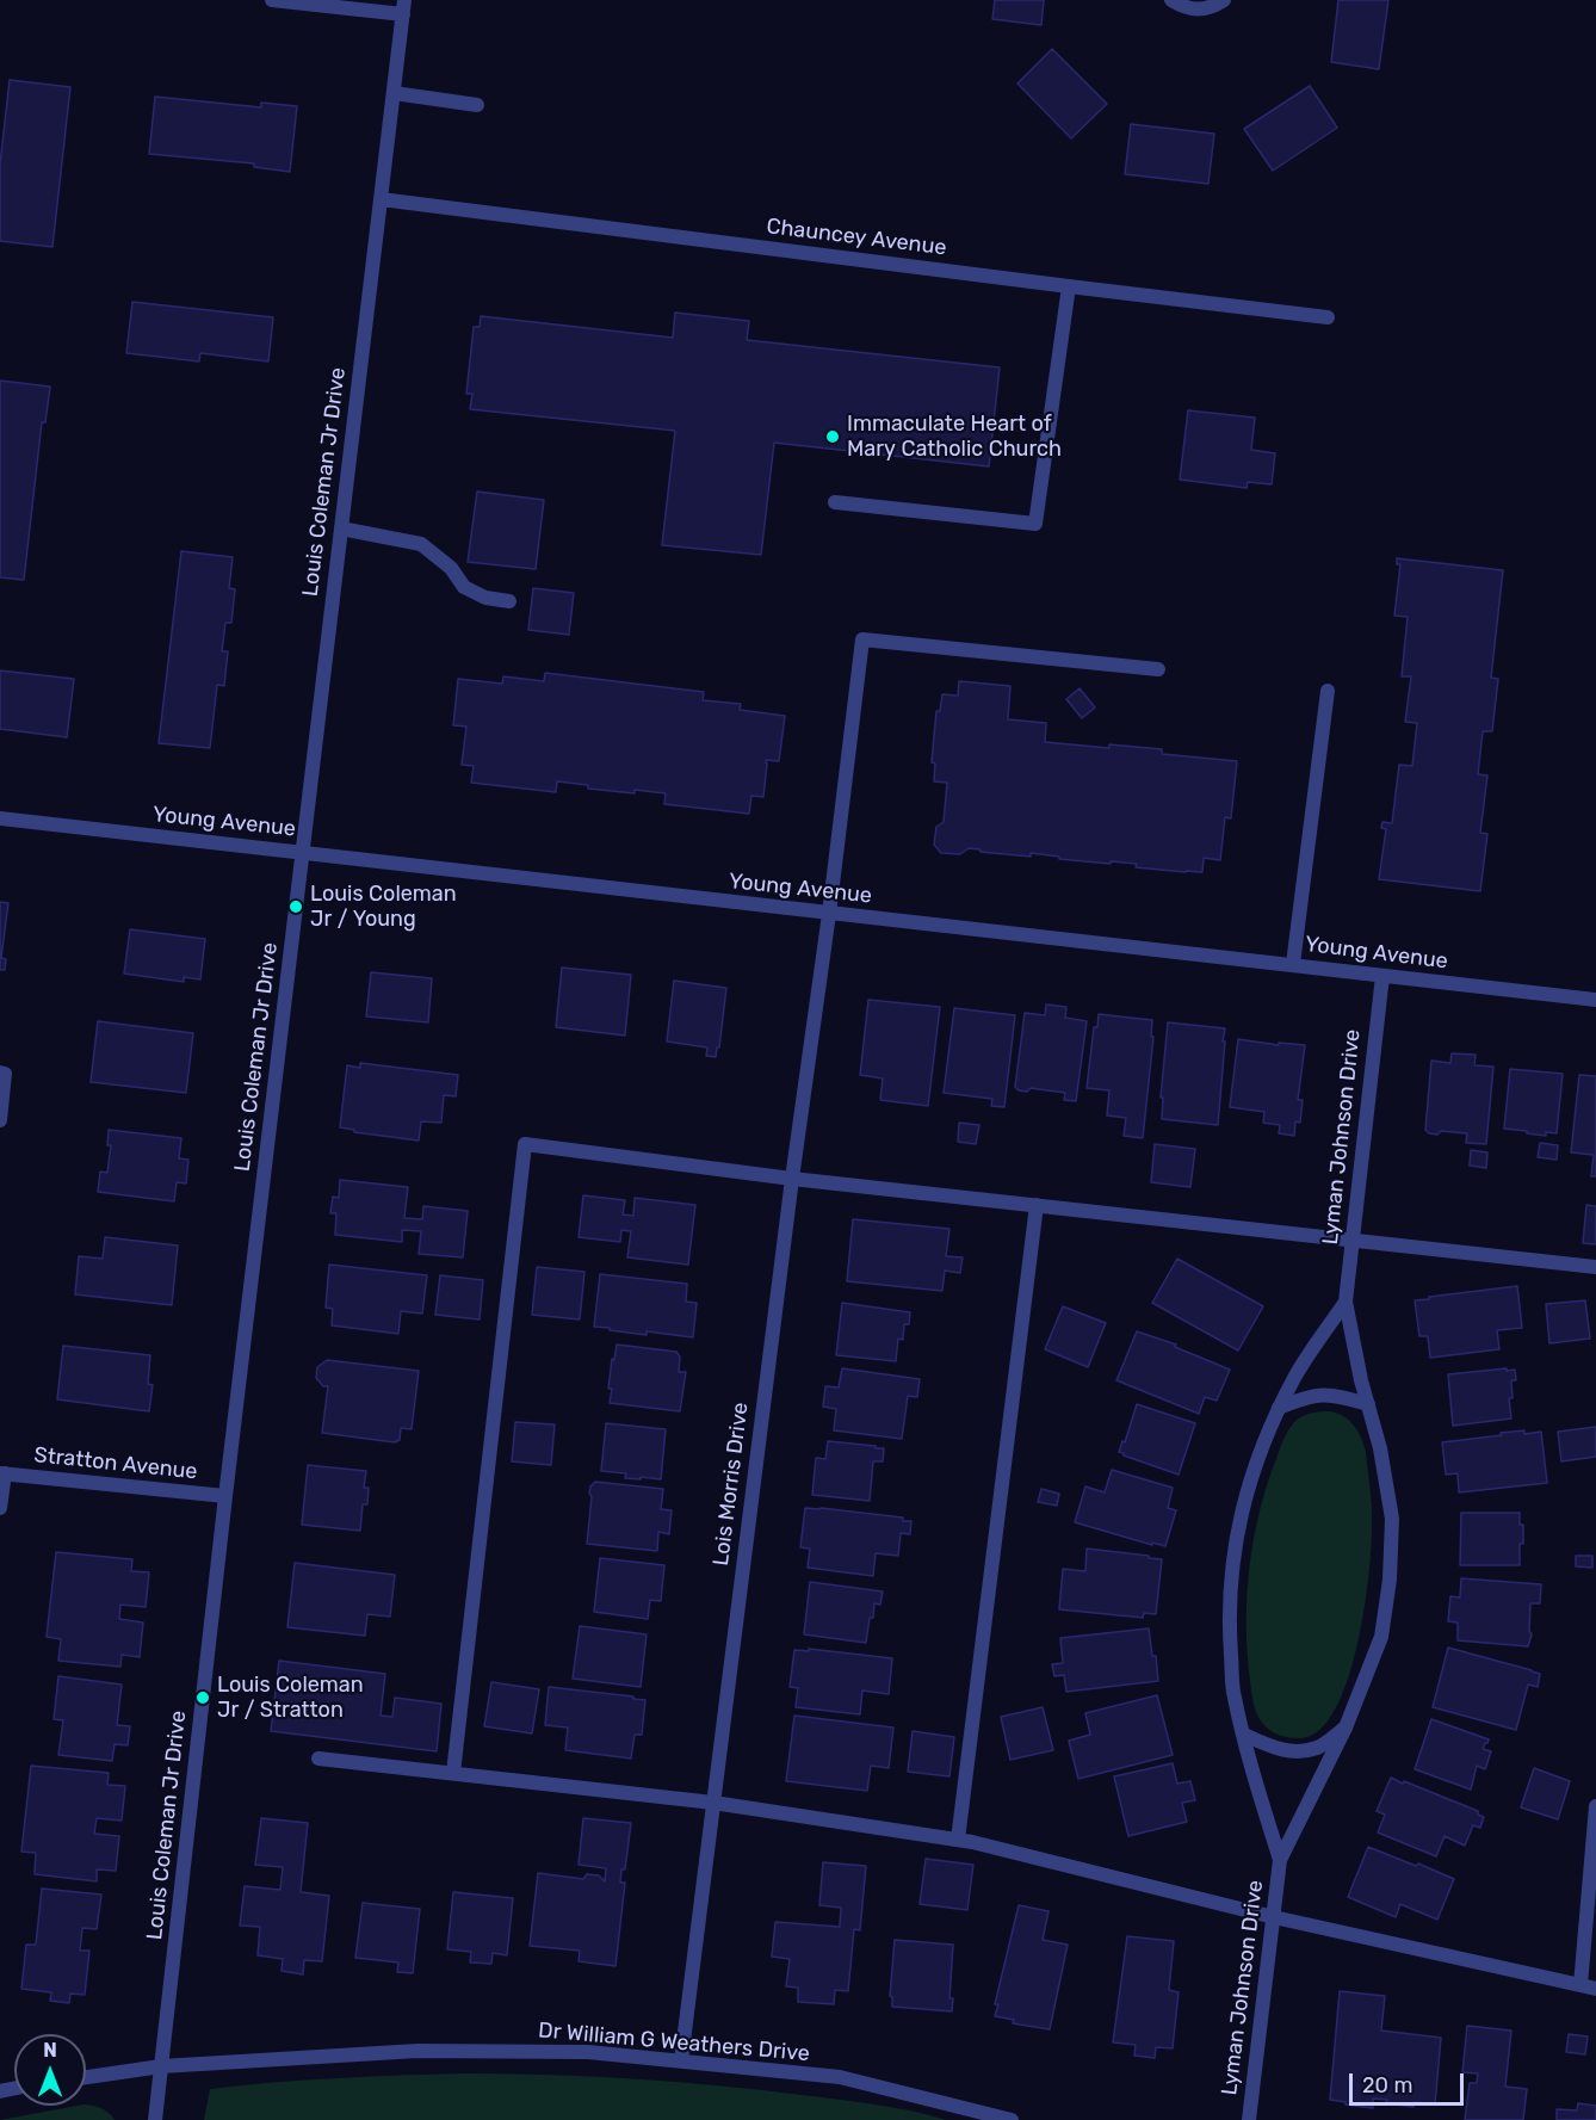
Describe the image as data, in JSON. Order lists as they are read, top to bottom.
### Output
{
  "streets": {
    "street": [
      "Chauncey Avenue",
      "Louis Coleman Jr Drive",
      "Young Avenue",
      "Lyman Johnson Drive",
      "Stratton Avenue",
      "Lois Morris Drive",
      "Dr William G Weathers Drive"
    ]
  },
  "crossings": [
    ["Chauncey Avenue", "Louis Coleman Jr Drive"],
    ["Louis Coleman Jr Drive", "Young Avenue"],
    ["Louis Coleman Jr Drive", "Stratton Avenue"],
    ["Louis Coleman Jr Drive", "Dr William G Weathers Drive"],
    ["Young Avenue", "Lyman Johnson Drive"],
    ["Young Avenue", "Lois Morris Drive"],
    ["Lois Morris Drive", "Dr William G Weathers Drive"]
  ],
  "places": ["Immaculate Heart of Mary Catholic Church", "Louis Coleman Jr / Young", "Louis Coleman Jr / Stratton"],
  "scale_bar": "20 m",
  "north": "top"
}
